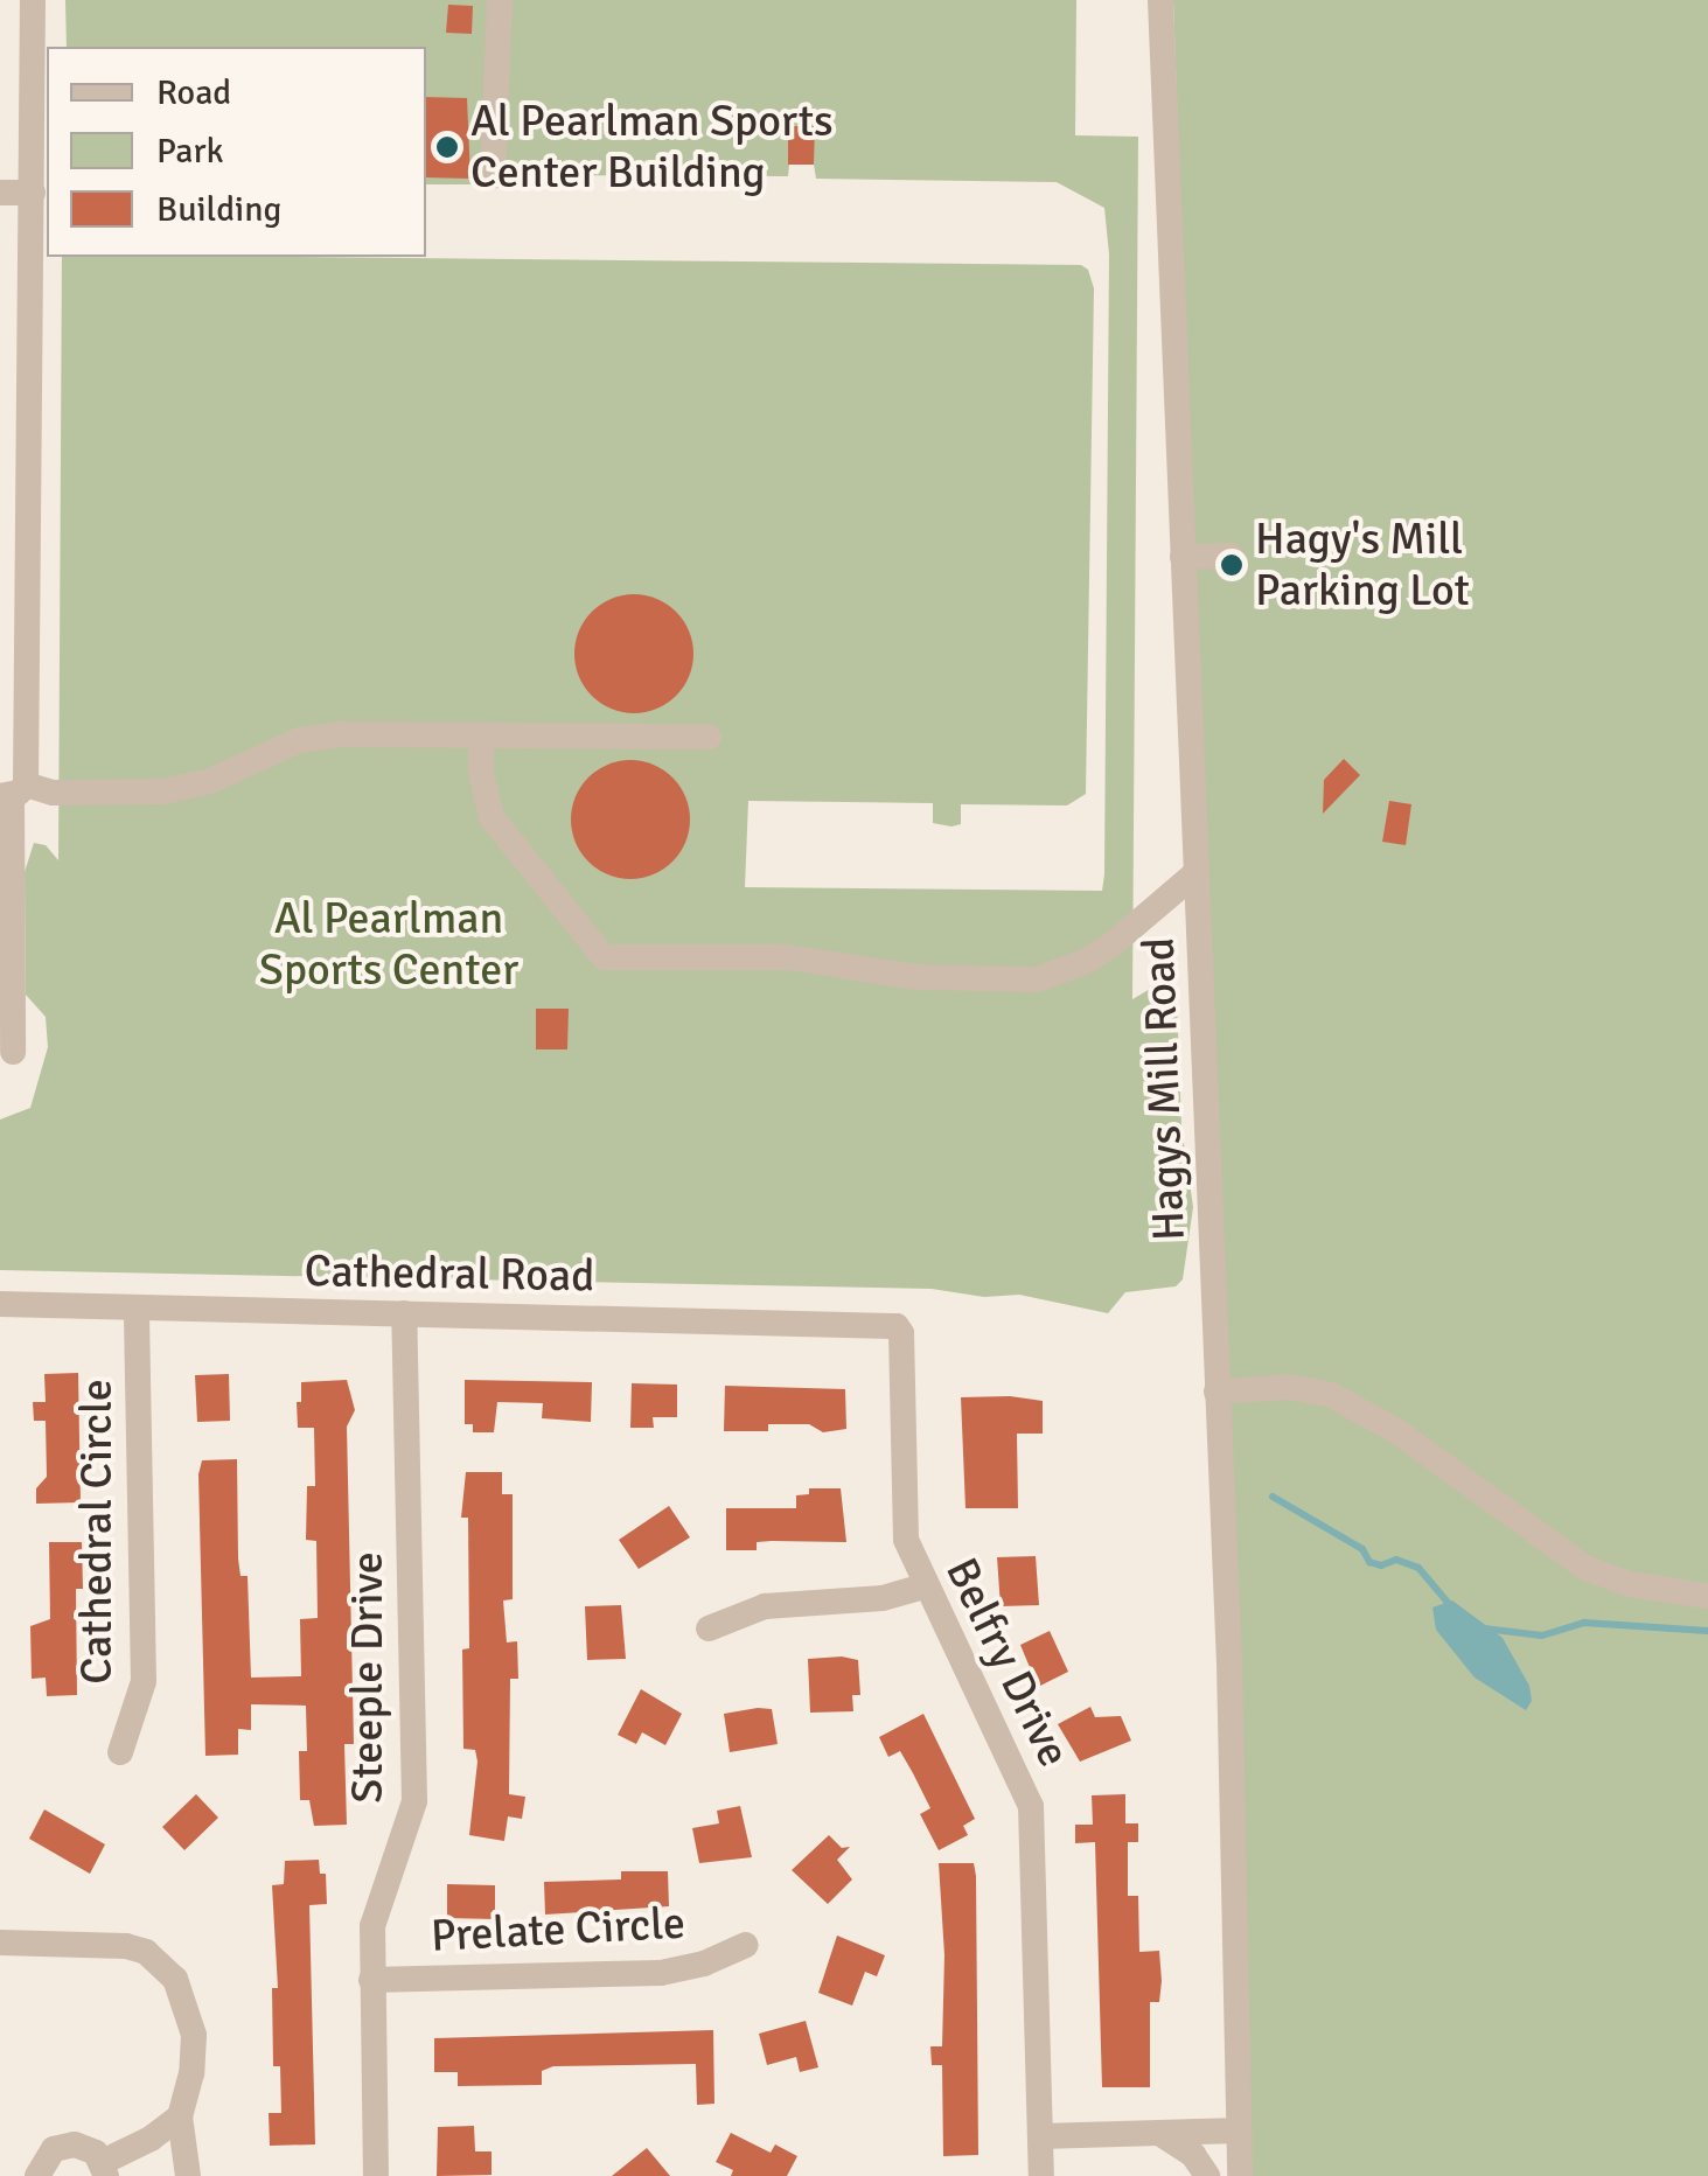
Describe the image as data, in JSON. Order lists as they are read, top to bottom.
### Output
{
  "streets": {
    "street": [
      "Hagys Mill Road",
      "Cathedral Road",
      "Cathedral Circle",
      "Belfry Drive",
      "Steeple Drive",
      "Prelate Circle"
    ]
  },
  "crossings": [
    ["Cathedral Road", "Cathedral Circle"],
    ["Cathedral Road", "Belfry Drive"],
    ["Cathedral Road", "Steeple Drive"],
    ["Steeple Drive", "Prelate Circle"]
  ],
  "parks": ["Al Pearlman Sports Center"],
  "places": ["Al Pearlman Sports Center Building", "Hagy's Mill Parking Lot"],
  "legend": ["Road", "Park", "Building"]
}
